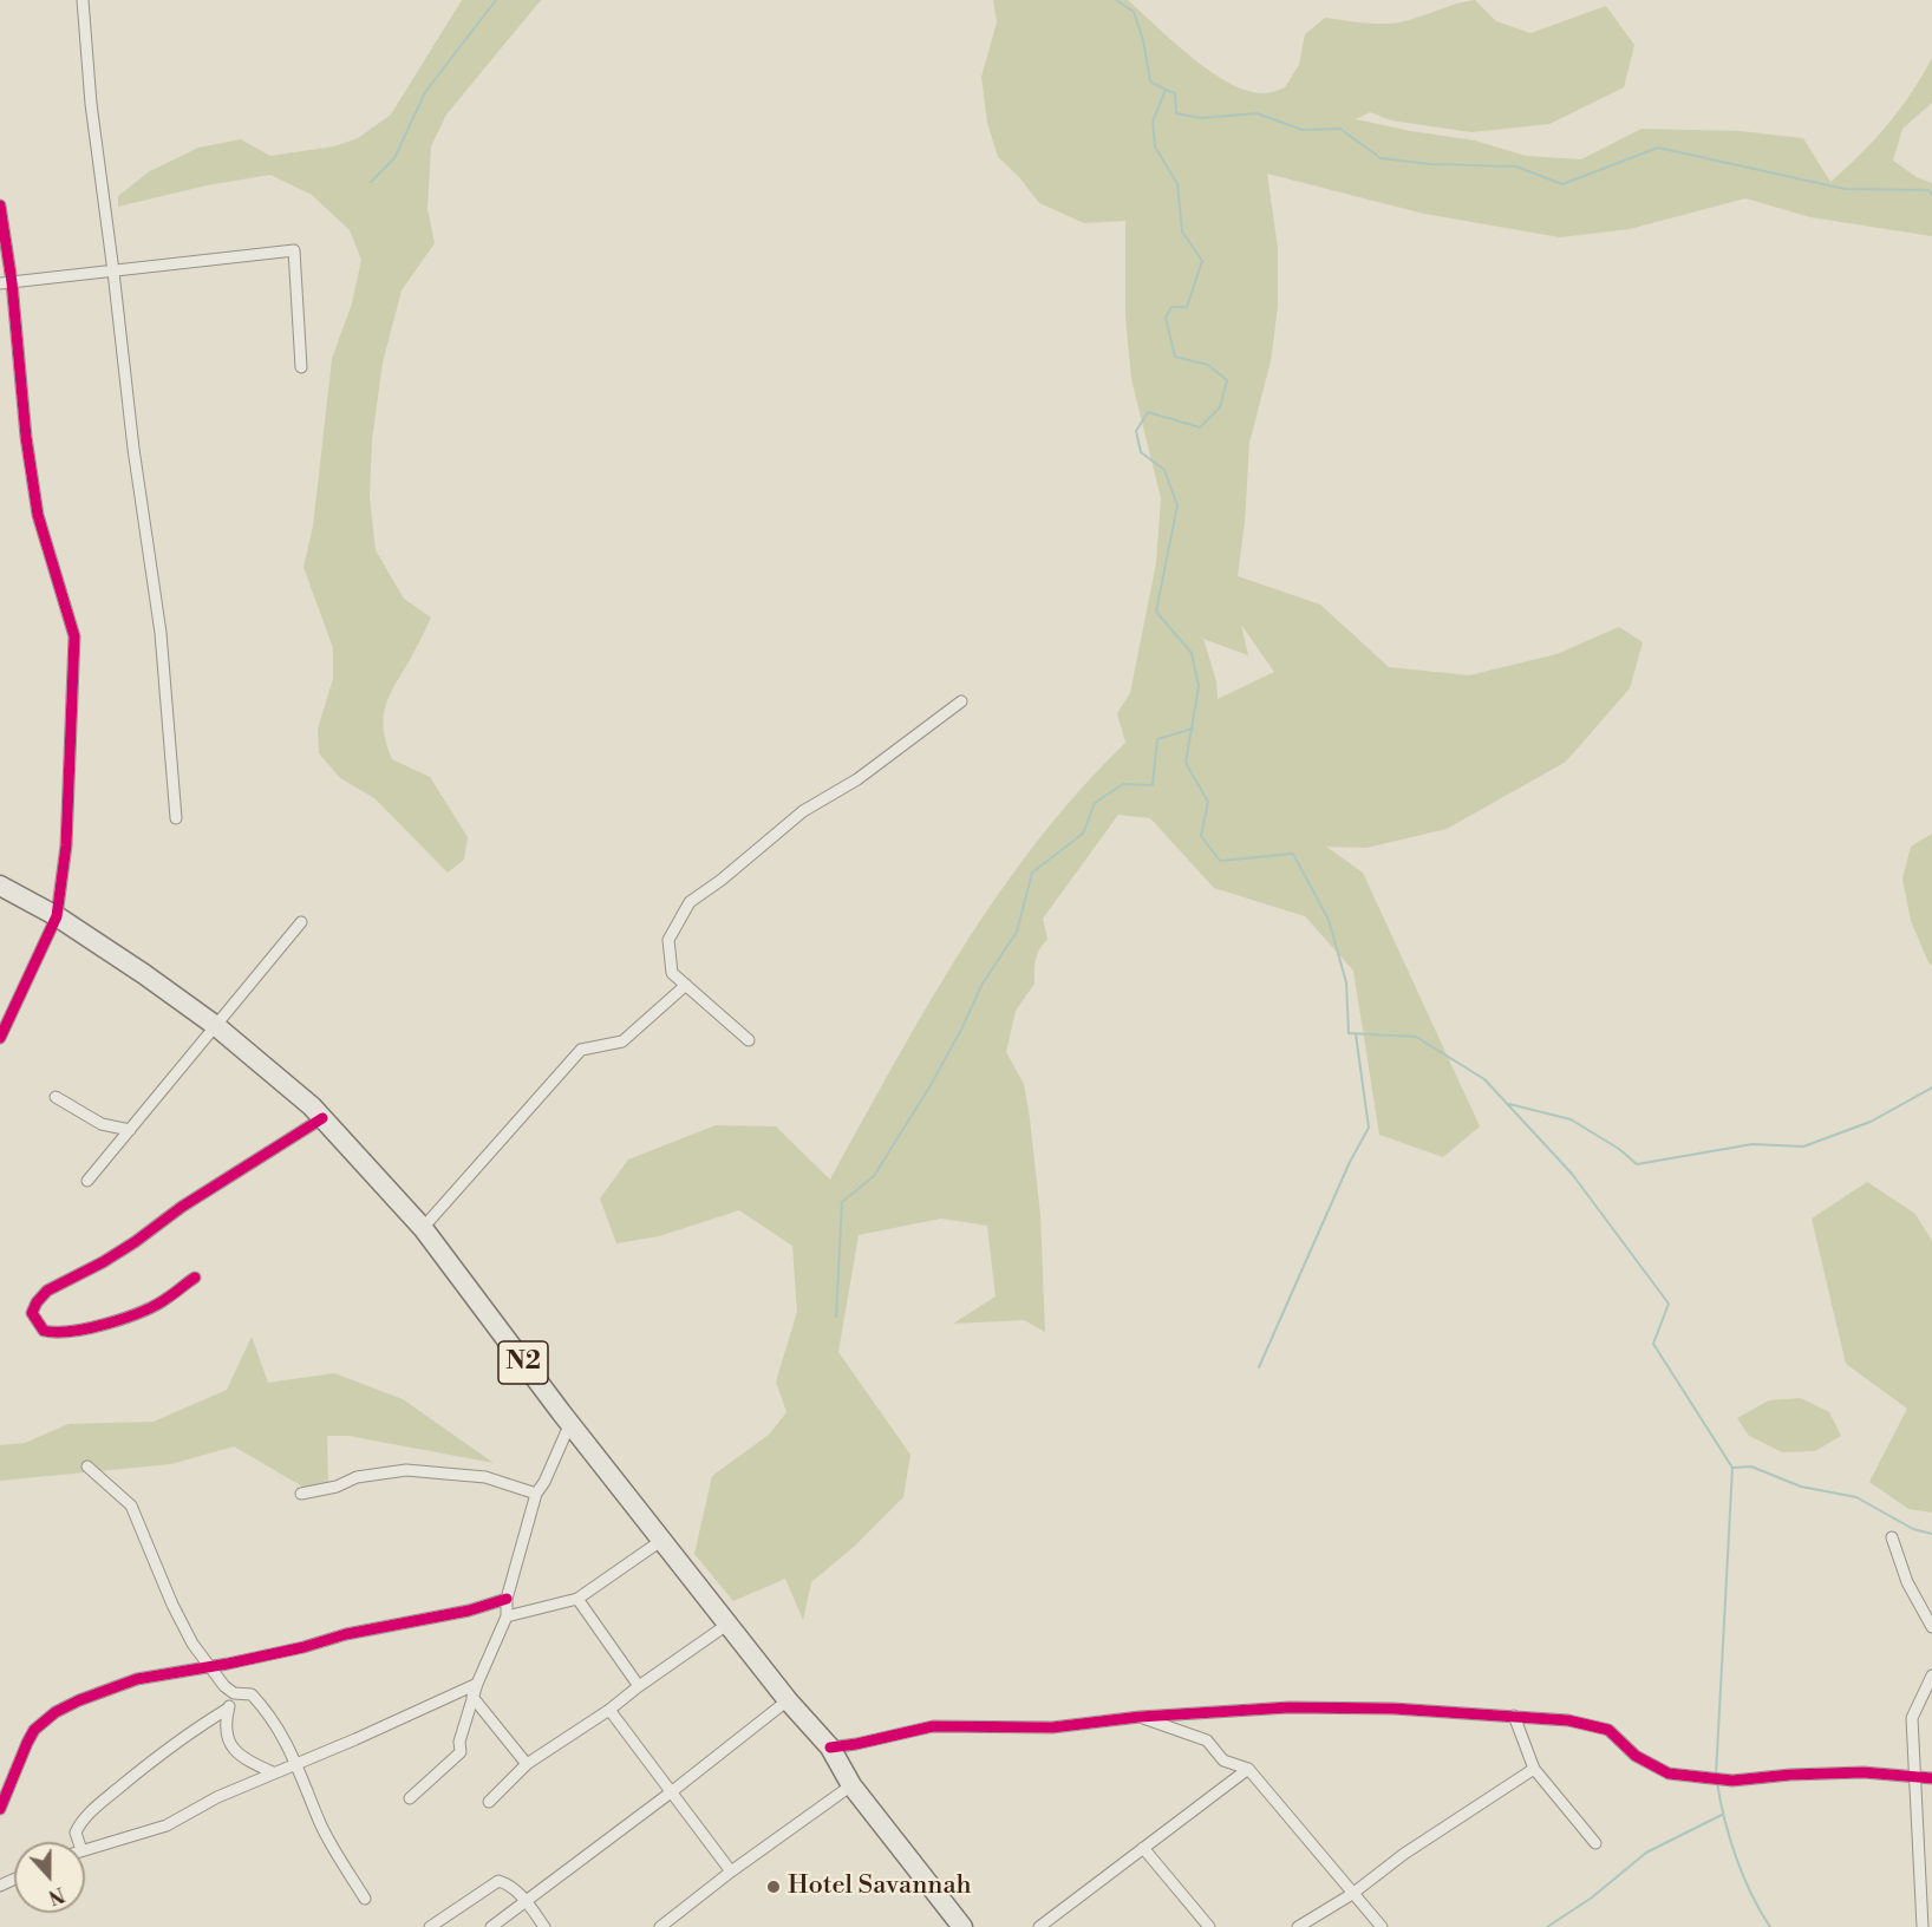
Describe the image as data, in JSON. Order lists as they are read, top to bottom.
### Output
{
  "streets": {
    "highway": ["N2"]
  },
  "places": ["Hotel Savannah"],
  "north": "bottom"
}
